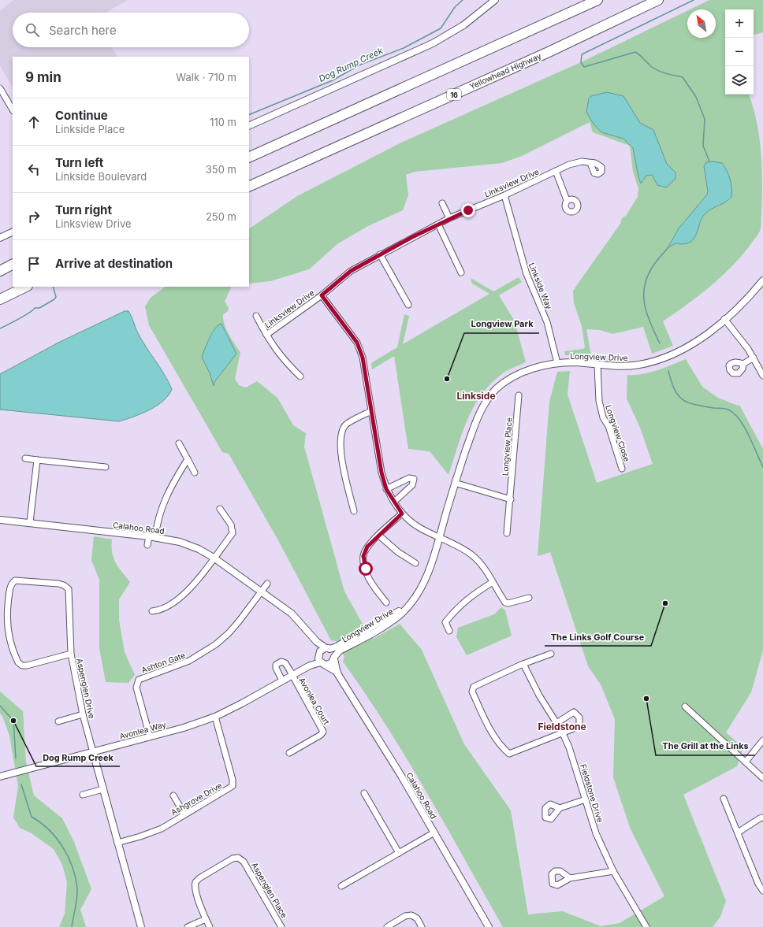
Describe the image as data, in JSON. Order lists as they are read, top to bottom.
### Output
{
  "streets": {
    "highway": ["Yellowhead Highway", "16"],
    "street": [
      "Linksview Drive",
      "Linkside Way",
      "Longview Drive",
      "Longview Close",
      "Longview Place",
      "Calahoo Road",
      "Ashton Gate",
      "Aspenglen Drive",
      "Avonlea Court",
      "Avonlea Way",
      "Fieldstone Drive",
      "Ashgrove Drive",
      "Aspenglen Place"
    ]
  },
  "crossings": [
    ["Linksview Drive", "Linkside Way"],
    ["Linkside Way", "Longview Drive"],
    ["Longview Drive", "Longview Close"],
    ["Longview Drive", "Calahoo Road"],
    ["Longview Drive", "Avonlea Way"],
    ["Calahoo Road", "Ashton Gate"],
    ["Calahoo Road", "Avonlea Way"],
    ["Ashton Gate", "Avonlea Way"],
    ["Aspenglen Drive", "Avonlea Way"],
    ["Aspenglen Drive", "Ashgrove Drive"],
    ["Avonlea Court", "Avonlea Way"],
    ["Avonlea Way", "Ashgrove Drive"]
  ],
  "districts": ["Linkside", "Fieldstone"],
  "water": ["Dog Rump Creek"],
  "places": [
    "Longview Park",
    "The Links Golf Course",
    "The Grill at the Links",
    "Dog Rump Creek"
  ],
  "north": "top left",
  "page": {
    "map_buttons": ["+", "−"],
    "search": "Search here",
    "heading": ["9 min", "Walk · 710 m"],
    "list": [
      ["Continue", "Linkside Place", "110 m"],
      ["Turn left", "Linkside Boulevard", "350 m"],
      ["Turn right", "Linksview Drive", "250 m"],
      "Arrive at destination"
    ]
  }
}
